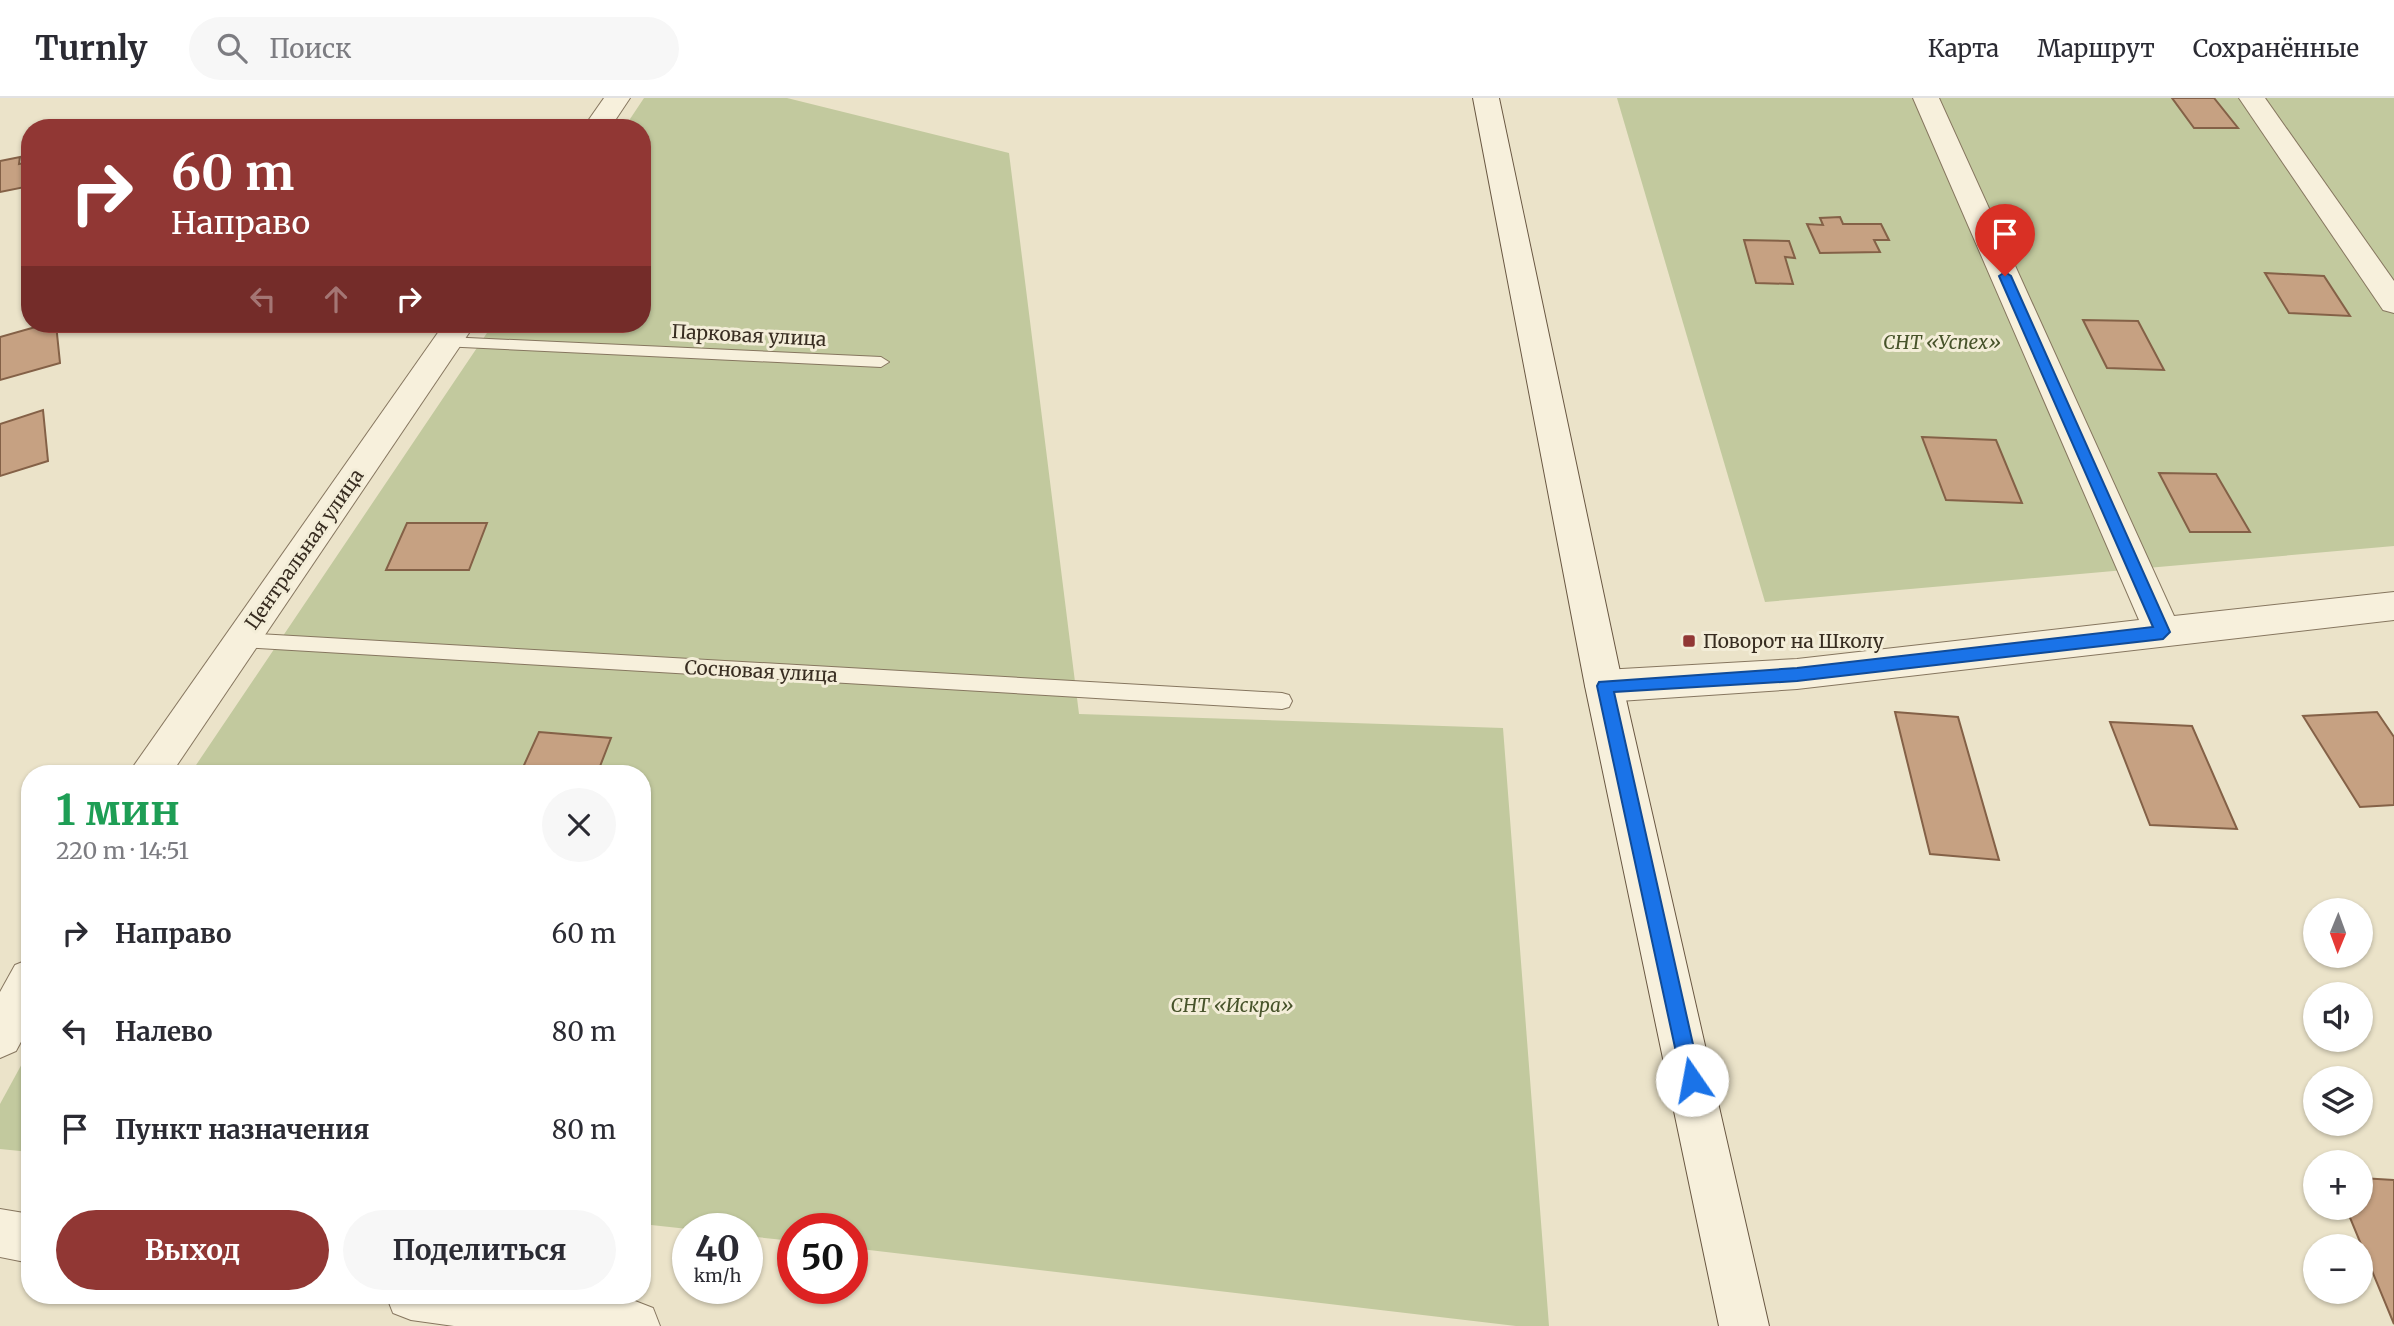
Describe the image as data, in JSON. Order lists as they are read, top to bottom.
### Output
{
  "streets": {
    "street": ["Центральная улица"],
    "lane": ["Парковая улица", "Сосновая улица"]
  },
  "crossings": [
    ["Парковая улица", "Центральная улица"],
    ["Центральная улица", "Сосновая улица"]
  ],
  "parks": ["СНТ «Успех»", "СНТ «Искра»"],
  "places": {
    "transit": ["Поворот на Школу"]
  },
  "north": "bottom",
  "page": {
    "header": "Turnly",
    "search": "Поиск",
    "nav": ["Карта", "Маршрут", "Сохранённые"],
    "turn": ["60 m", "Направо"],
    "heading": ["1 мин", "220 m · 14:51"],
    "list": [
      {
        "name": "Направо",
        "value": "60 m"
      },
      {
        "name": "Налево",
        "value": "80 m"
      },
      {
        "name": "Пункт назначения",
        "value": "80 m"
      }
    ],
    "map_buttons": ["+", "−"],
    "buttons": ["Выход", "Поделиться"],
    "speed": "40 km/h",
    "limit": "50"
  }
}
